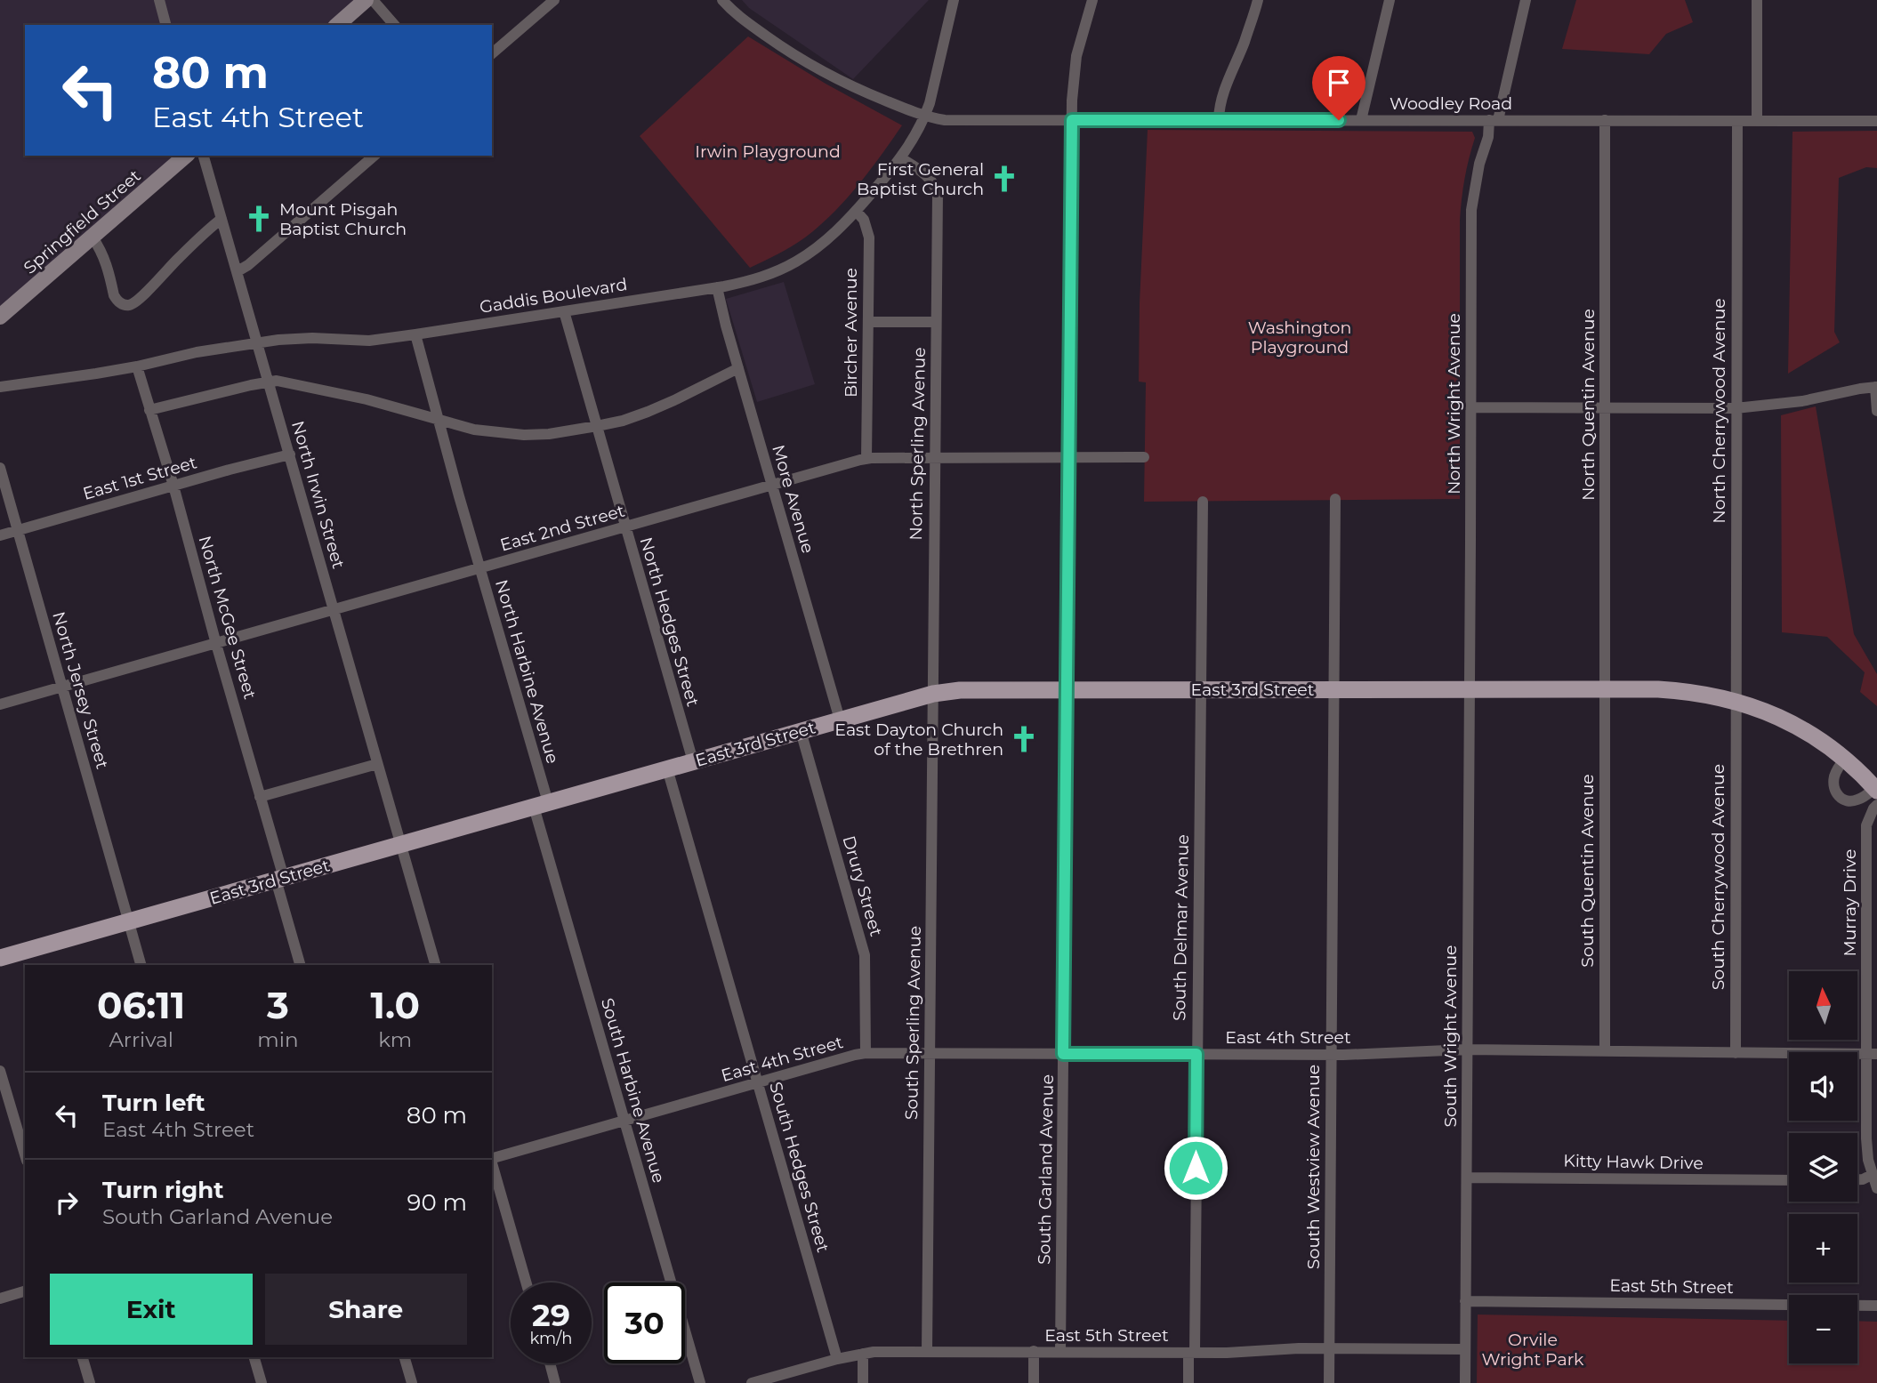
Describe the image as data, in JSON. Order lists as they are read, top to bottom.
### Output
{
  "streets": {
    "main road": ["Springfield Street", "East 3rd Street"],
    "street": [
      "Woodley Road",
      "Gaddis Boulevard",
      "Bircher Avenue",
      "North Wright Avenue",
      "North Quentin Avenue",
      "North Cherrywood Avenue",
      "North Sperling Avenue",
      "East 1st Street",
      "North Irwin Street",
      "More Avenue",
      "East 2nd Street",
      "North McGee Street",
      "North Hedges Street",
      "North Harbine Avenue",
      "North Jersey Street",
      "South Quentin Avenue",
      "South Cherrywood Avenue",
      "Drury Street",
      "Murray Drive",
      "South Delmar Avenue",
      "South Sperling Avenue",
      "South Wright Avenue",
      "East 4th Street",
      "South Harbine Avenue",
      "Kitty Hawk Drive",
      "South Hedges Street",
      "South Westview Avenue",
      "South Garland Avenue",
      "East 5th Street"
    ]
  },
  "crossings": [
    ["Woodley Road", "Gaddis Boulevard"],
    ["Woodley Road", "North Wright Avenue"],
    ["Woodley Road", "North Quentin Avenue"],
    ["Woodley Road", "North Cherrywood Avenue"],
    ["Woodley Road", "South Garland Avenue"],
    ["Gaddis Boulevard", "Bircher Avenue"],
    ["Gaddis Boulevard", "North Sperling Avenue"],
    ["Gaddis Boulevard", "North Irwin Street"],
    ["Gaddis Boulevard", "More Avenue"],
    ["Gaddis Boulevard", "North McGee Street"],
    ["Gaddis Boulevard", "North Hedges Street"],
    ["Gaddis Boulevard", "North Harbine Avenue"],
    ["Bircher Avenue", "East 2nd Street"],
    ["North Wright Avenue", "East 3rd Street"],
    ["North Wright Avenue", "South Wright Avenue"],
    ["North Quentin Avenue", "East 3rd Street"],
    ["North Quentin Avenue", "South Quentin Avenue"],
    ["North Cherrywood Avenue", "East 3rd Street"],
    ["North Cherrywood Avenue", "South Cherrywood Avenue"],
    ["North Sperling Avenue", "East 2nd Street"],
    ["North Sperling Avenue", "East 3rd Street"],
    ["North Sperling Avenue", "South Sperling Avenue"],
    ["East 1st Street", "North Irwin Street"],
    ["East 1st Street", "North McGee Street"],
    ["East 1st Street", "North Jersey Street"],
    ["North Irwin Street", "East 2nd Street"],
    ["North Irwin Street", "East 3rd Street"],
    ["More Avenue", "East 2nd Street"],
    ["More Avenue", "East 3rd Street"],
    ["East 2nd Street", "North McGee Street"],
    ["East 2nd Street", "North Hedges Street"],
    ["East 2nd Street", "North Harbine Avenue"],
    ["East 2nd Street", "North Jersey Street"],
    ["East 2nd Street", "South Garland Avenue"],
    ["North McGee Street", "East 3rd Street"],
    ["North Hedges Street", "East 3rd Street"],
    ["North Harbine Avenue", "East 3rd Street"],
    ["North Harbine Avenue", "South Harbine Avenue"],
    ["East 3rd Street", "North Jersey Street"],
    ["East 3rd Street", "South Quentin Avenue"],
    ["East 3rd Street", "South Cherrywood Avenue"],
    ["East 3rd Street", "Drury Street"],
    ["East 3rd Street", "Murray Drive"],
    ["East 3rd Street", "South Delmar Avenue"],
    ["East 3rd Street", "South Sperling Avenue"],
    ["East 3rd Street", "South Wright Avenue"],
    ["East 3rd Street", "South Harbine Avenue"],
    ["East 3rd Street", "South Hedges Street"],
    ["East 3rd Street", "South Westview Avenue"],
    ["East 3rd Street", "South Garland Avenue"],
    ["South Quentin Avenue", "East 4th Street"],
    ["South Cherrywood Avenue", "East 4th Street"],
    ["Drury Street", "East 4th Street"],
    ["Murray Drive", "East 4th Street"],
    ["South Delmar Avenue", "East 4th Street"],
    ["South Delmar Avenue", "East 5th Street"],
    ["South Sperling Avenue", "East 4th Street"],
    ["South Sperling Avenue", "East 5th Street"],
    ["South Wright Avenue", "East 4th Street"],
    ["South Wright Avenue", "Kitty Hawk Drive"],
    ["South Wright Avenue", "East 5th Street"],
    ["East 4th Street", "South Harbine Avenue"],
    ["East 4th Street", "South Hedges Street"],
    ["East 4th Street", "South Westview Avenue"],
    ["East 4th Street", "South Garland Avenue"],
    ["South Hedges Street", "East 5th Street"],
    ["South Westview Avenue", "East 5th Street"],
    ["South Garland Avenue", "East 5th Street"]
  ],
  "parks": ["Irwin Playground", "Washington Playground", "Orvile Wright Park"],
  "places": {
    "church": ["First General Baptist Church", "Mount Pisgah Baptist Church", "East Dayton Church of the Brethren"]
  },
  "north": "top",
  "page": {
    "turn": ["80 m", "East 4th Street"],
    "eta": [
      "06:11",
      "Arrival",
      "3",
      "min",
      "1.0",
      "km"
    ],
    "map_buttons": ["+", "−"],
    "list": [
      {
        "name": "Turn left",
        "note": "East 4th Street",
        "value": "80 m"
      },
      {
        "name": "Turn right",
        "note": "South Garland Avenue",
        "value": "90 m"
      }
    ],
    "buttons": ["Exit", "Share"],
    "speed": "29 km/h",
    "limit": "30"
  }
}
